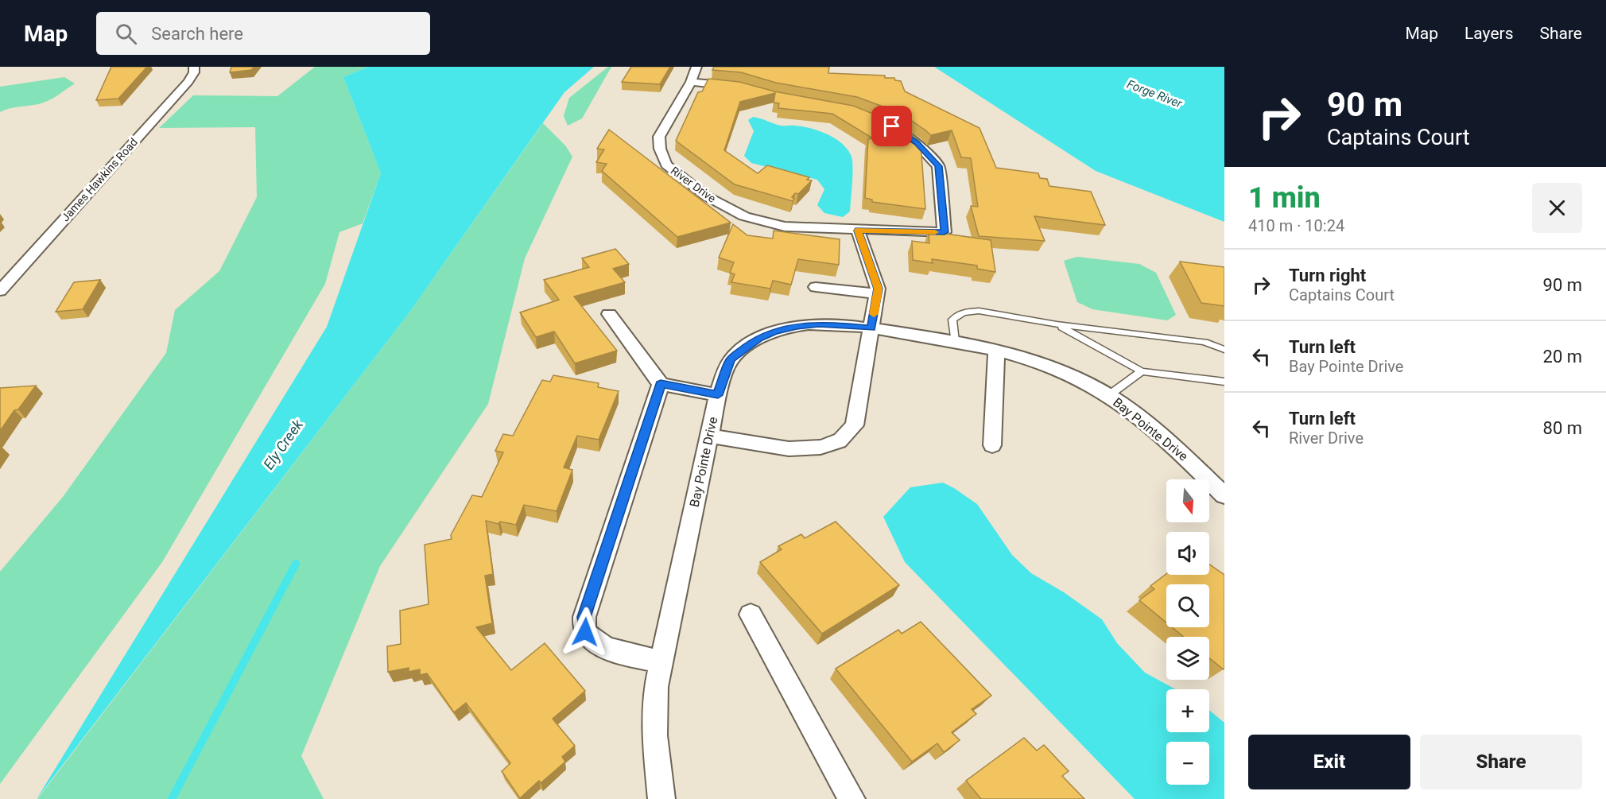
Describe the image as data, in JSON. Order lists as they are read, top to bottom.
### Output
{
  "streets": {
    "street": ["James Hawkins Road", "River Drive", "Bay Pointe Drive"]
  },
  "water": ["Forge River", "Ely Creek"],
  "north": "bottom",
  "page": {
    "header": "Map",
    "search": "Search here",
    "nav": ["Map", "Layers", "Share"],
    "turn": ["90 m", "Captains Court"],
    "heading": ["1 min", "410 m · 10:24"],
    "list": [
      {
        "name": "Turn right",
        "note": "Captains Court",
        "value": "90 m"
      },
      {
        "name": "Turn left",
        "note": "Bay Pointe Drive",
        "value": "20 m"
      },
      {
        "name": "Turn left",
        "note": "River Drive",
        "value": "80 m"
      }
    ],
    "map_buttons": ["+", "−"],
    "buttons": ["Exit", "Share"]
  }
}
